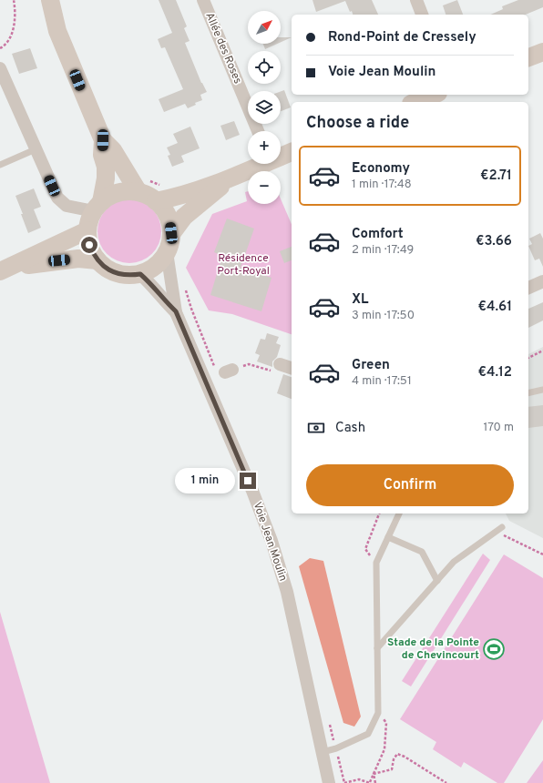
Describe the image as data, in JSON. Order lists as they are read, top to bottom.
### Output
{
  "streets": {
    "street": ["Allée des Roses", "Voie Jean Moulin"]
  },
  "parks": ["Résidence Port-Royal"],
  "places": {
    "sports": ["Stade de la Pointe de Chevincourt"]
  },
  "north": "top right",
  "page": {
    "map_buttons": ["+", "−"],
    "banner": ["Rond-Point de Cressely", "Voie Jean Moulin"],
    "heading": "Choose a ride",
    "list": [
      {
        "name": "Economy",
        "note": "1 min · 17:48",
        "value": "€2.71"
      },
      {
        "name": "Comfort",
        "note": "2 min · 17:49",
        "value": "€3.66"
      },
      {
        "name": "XL",
        "note": "3 min · 17:50",
        "value": "€4.61"
      },
      {
        "name": "Green",
        "note": "4 min · 17:51",
        "value": "€4.12"
      }
    ],
    "pay": ["Cash", "170 m"],
    "buttons": "Confirm",
    "bubble": "1 min"
  }
}
